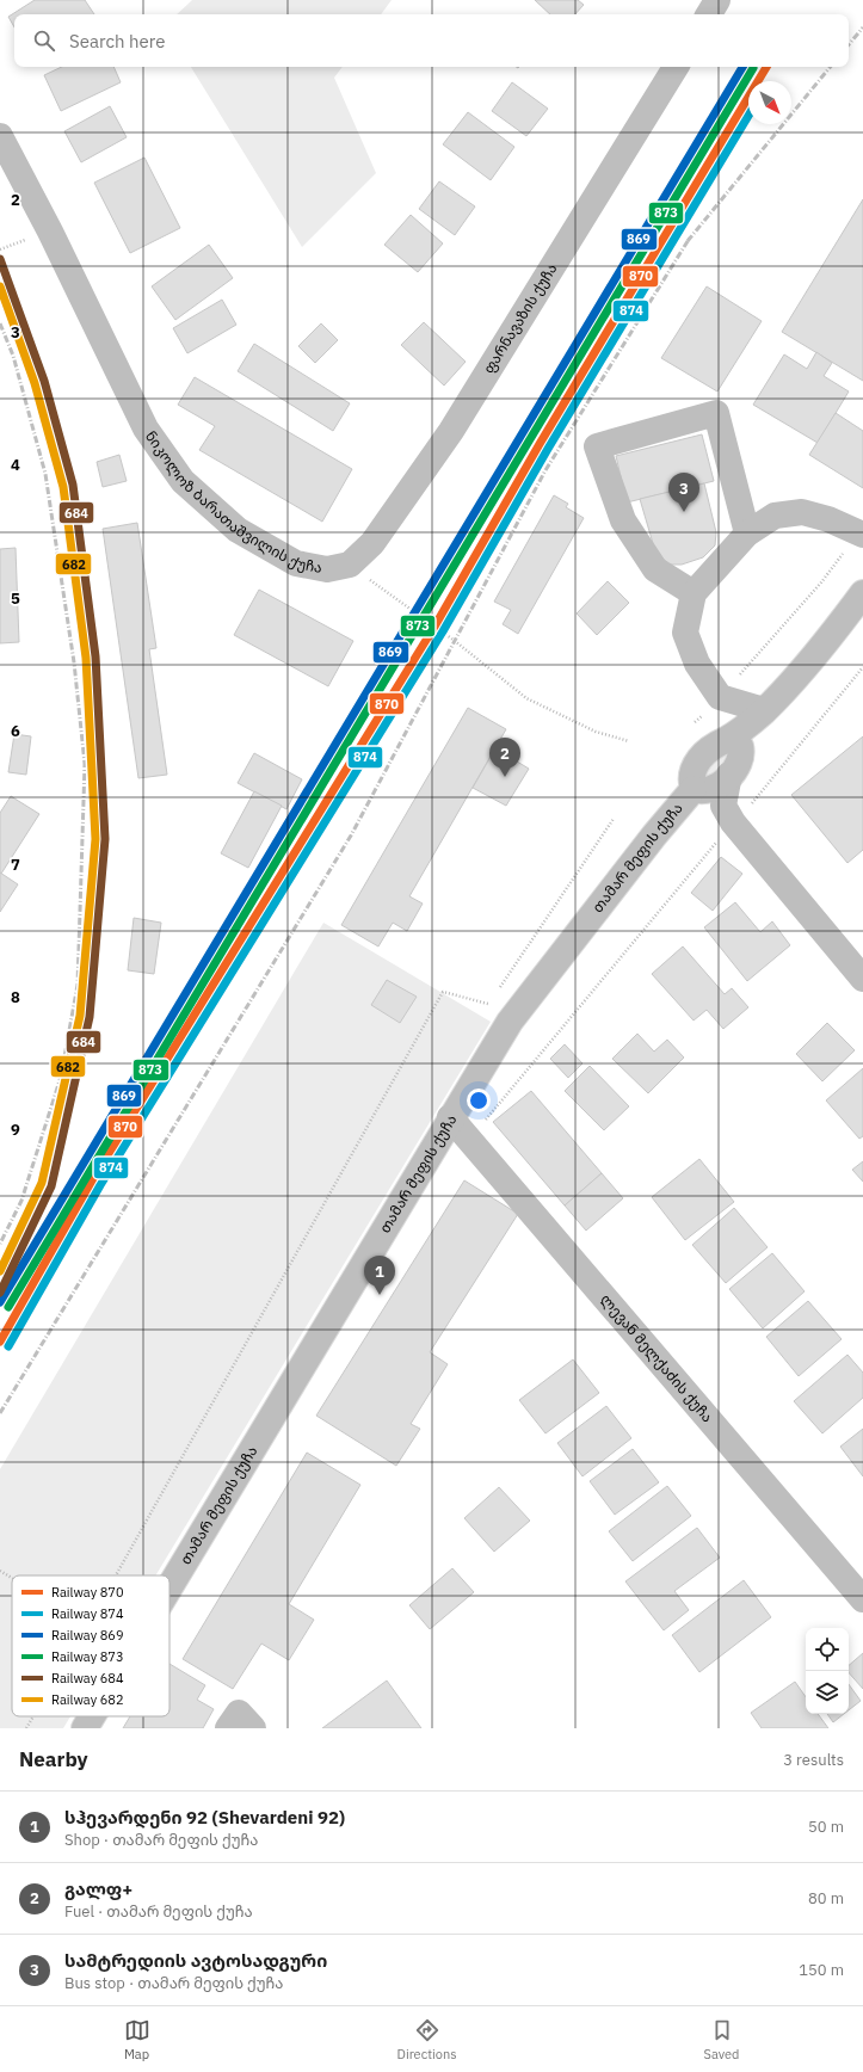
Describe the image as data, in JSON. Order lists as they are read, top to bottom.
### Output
{
  "streets": {
    "street": [
      "ფარნავაზის ქუჩა",
      "ნიკოლოზ ბარათაშვილის ქუჩა",
      "თამარ მეფის ქუჩა",
      "ლევან მელქაძის ქუჩა"
    ]
  },
  "crossings": [
    ["ფარნავაზის ქუჩა", "ნიკოლოზ ბარათაშვილის ქუჩა"],
    ["თამარ მეფის ქუჩა", "ლევან მელქაძის ქუჩა"]
  ],
  "lines": [
    "rail line 870",
    "rail line 869",
    "rail line 873",
    "rail line 874",
    "rail line 684",
    "rail line 682"
  ],
  "legend": [
    "Railway 870",
    "Railway 874",
    "Railway 869",
    "Railway 873",
    "Railway 684",
    "Railway 682"
  ],
  "north": "bottom right",
  "page": {
    "search": "Search here",
    "pins": ["3", "2", "1"],
    "heading": ["Nearby", "3 results"],
    "list": [
      {
        "mark": "1",
        "name": "სჰევარდენი 92 (Shevardeni 92)",
        "note": "Shop · თამარ მეფის ქუჩა",
        "value": "50 m"
      },
      {
        "mark": "2",
        "name": "გალფ+",
        "note": "Fuel · თამარ მეფის ქუჩა",
        "value": "80 m"
      },
      {
        "mark": "3",
        "name": "სამტრედიის ავტოსადგური",
        "note": "Bus stop · თამარ მეფის ქუჩა",
        "value": "150 m"
      }
    ],
    "nav": ["Map", "Directions", "Saved"]
  },
  "grid": {
    "rows": [
      "2",
      "3",
      "4",
      "5",
      "6",
      "7",
      "8",
      "9"
    ]
  }
}
